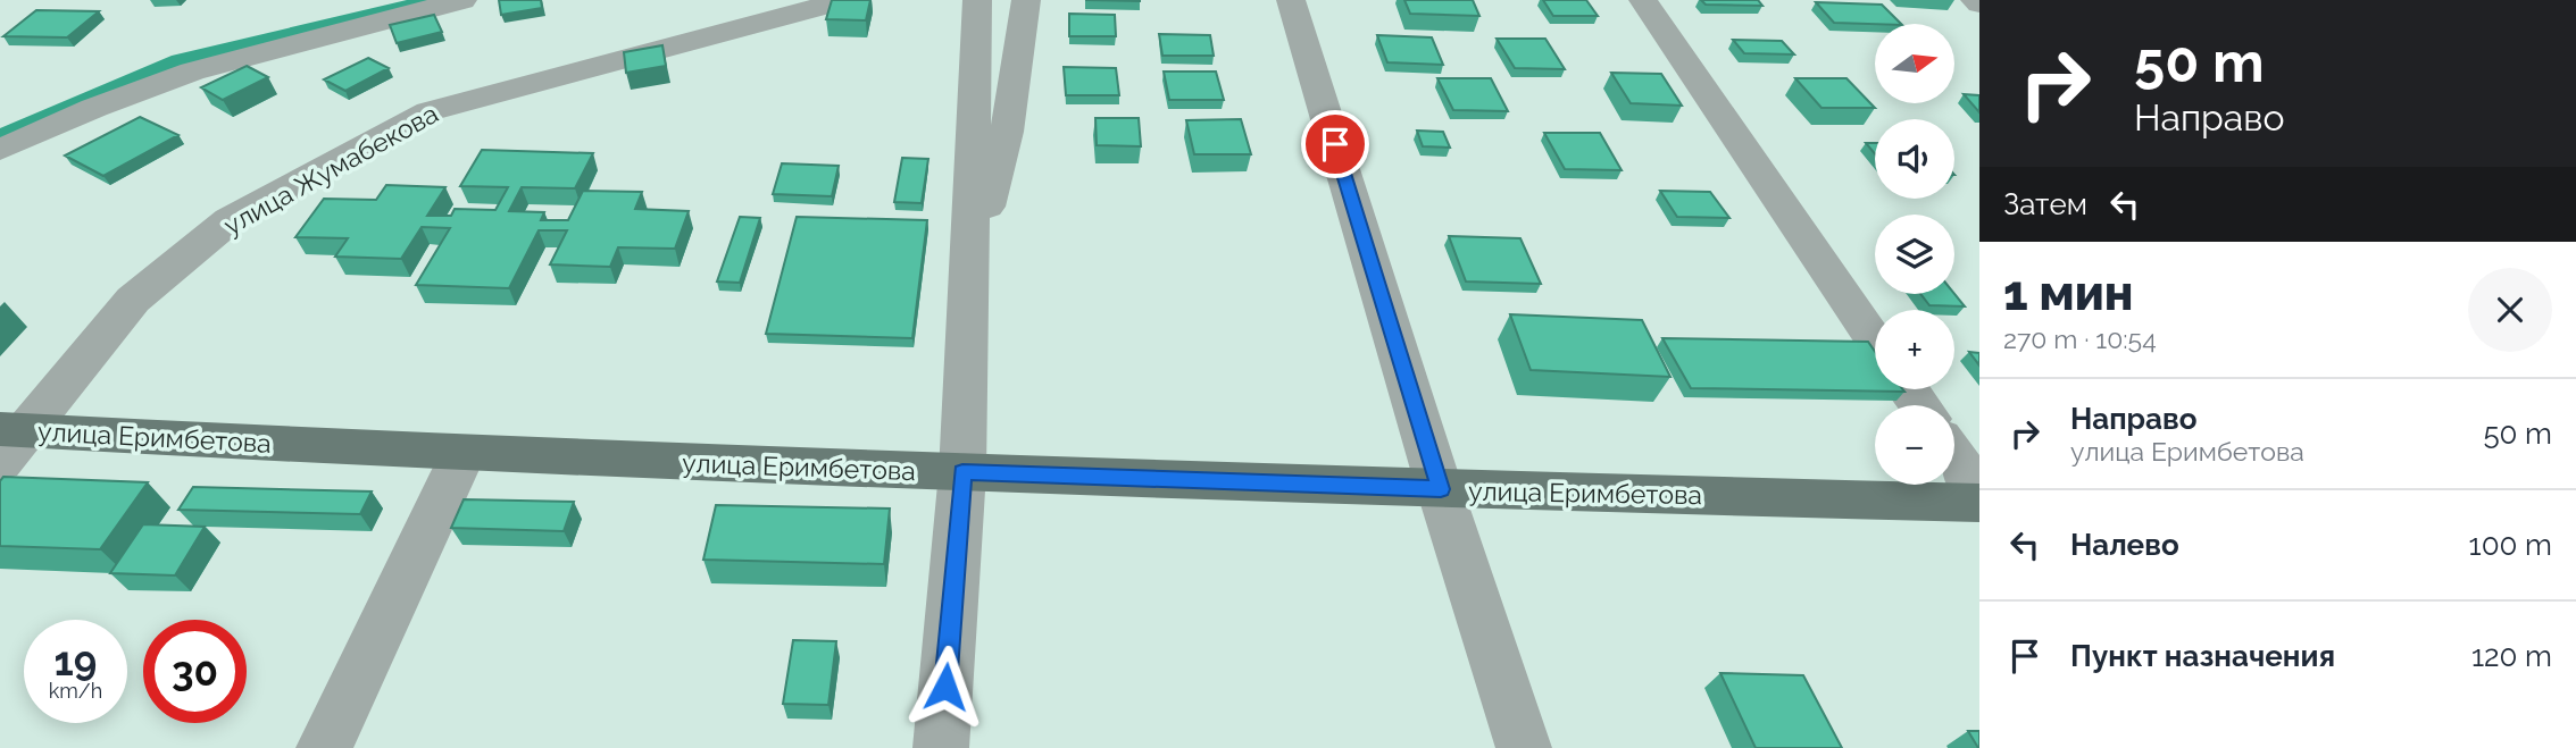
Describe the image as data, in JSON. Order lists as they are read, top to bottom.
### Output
{
  "streets": {
    "main road": ["улица Еримбетова"],
    "street": ["улица Жумабекова"]
  },
  "crossings": [
    ["улица Жумабекова", "улица Еримбетова"]
  ],
  "north": "right",
  "page": {
    "turn": ["50 m", "Направо"],
    "map_buttons": ["+", "−"],
    "then": "Затем",
    "heading": ["1 мин", "270 m · 10:54"],
    "list": [
      {
        "name": "Направо",
        "note": "улица Еримбетова",
        "value": "50 m"
      },
      {
        "name": "Налево",
        "value": "100 m"
      },
      {
        "name": "Пункт назначения",
        "value": "120 m"
      }
    ],
    "speed": "19 km/h",
    "limit": "30"
  }
}
